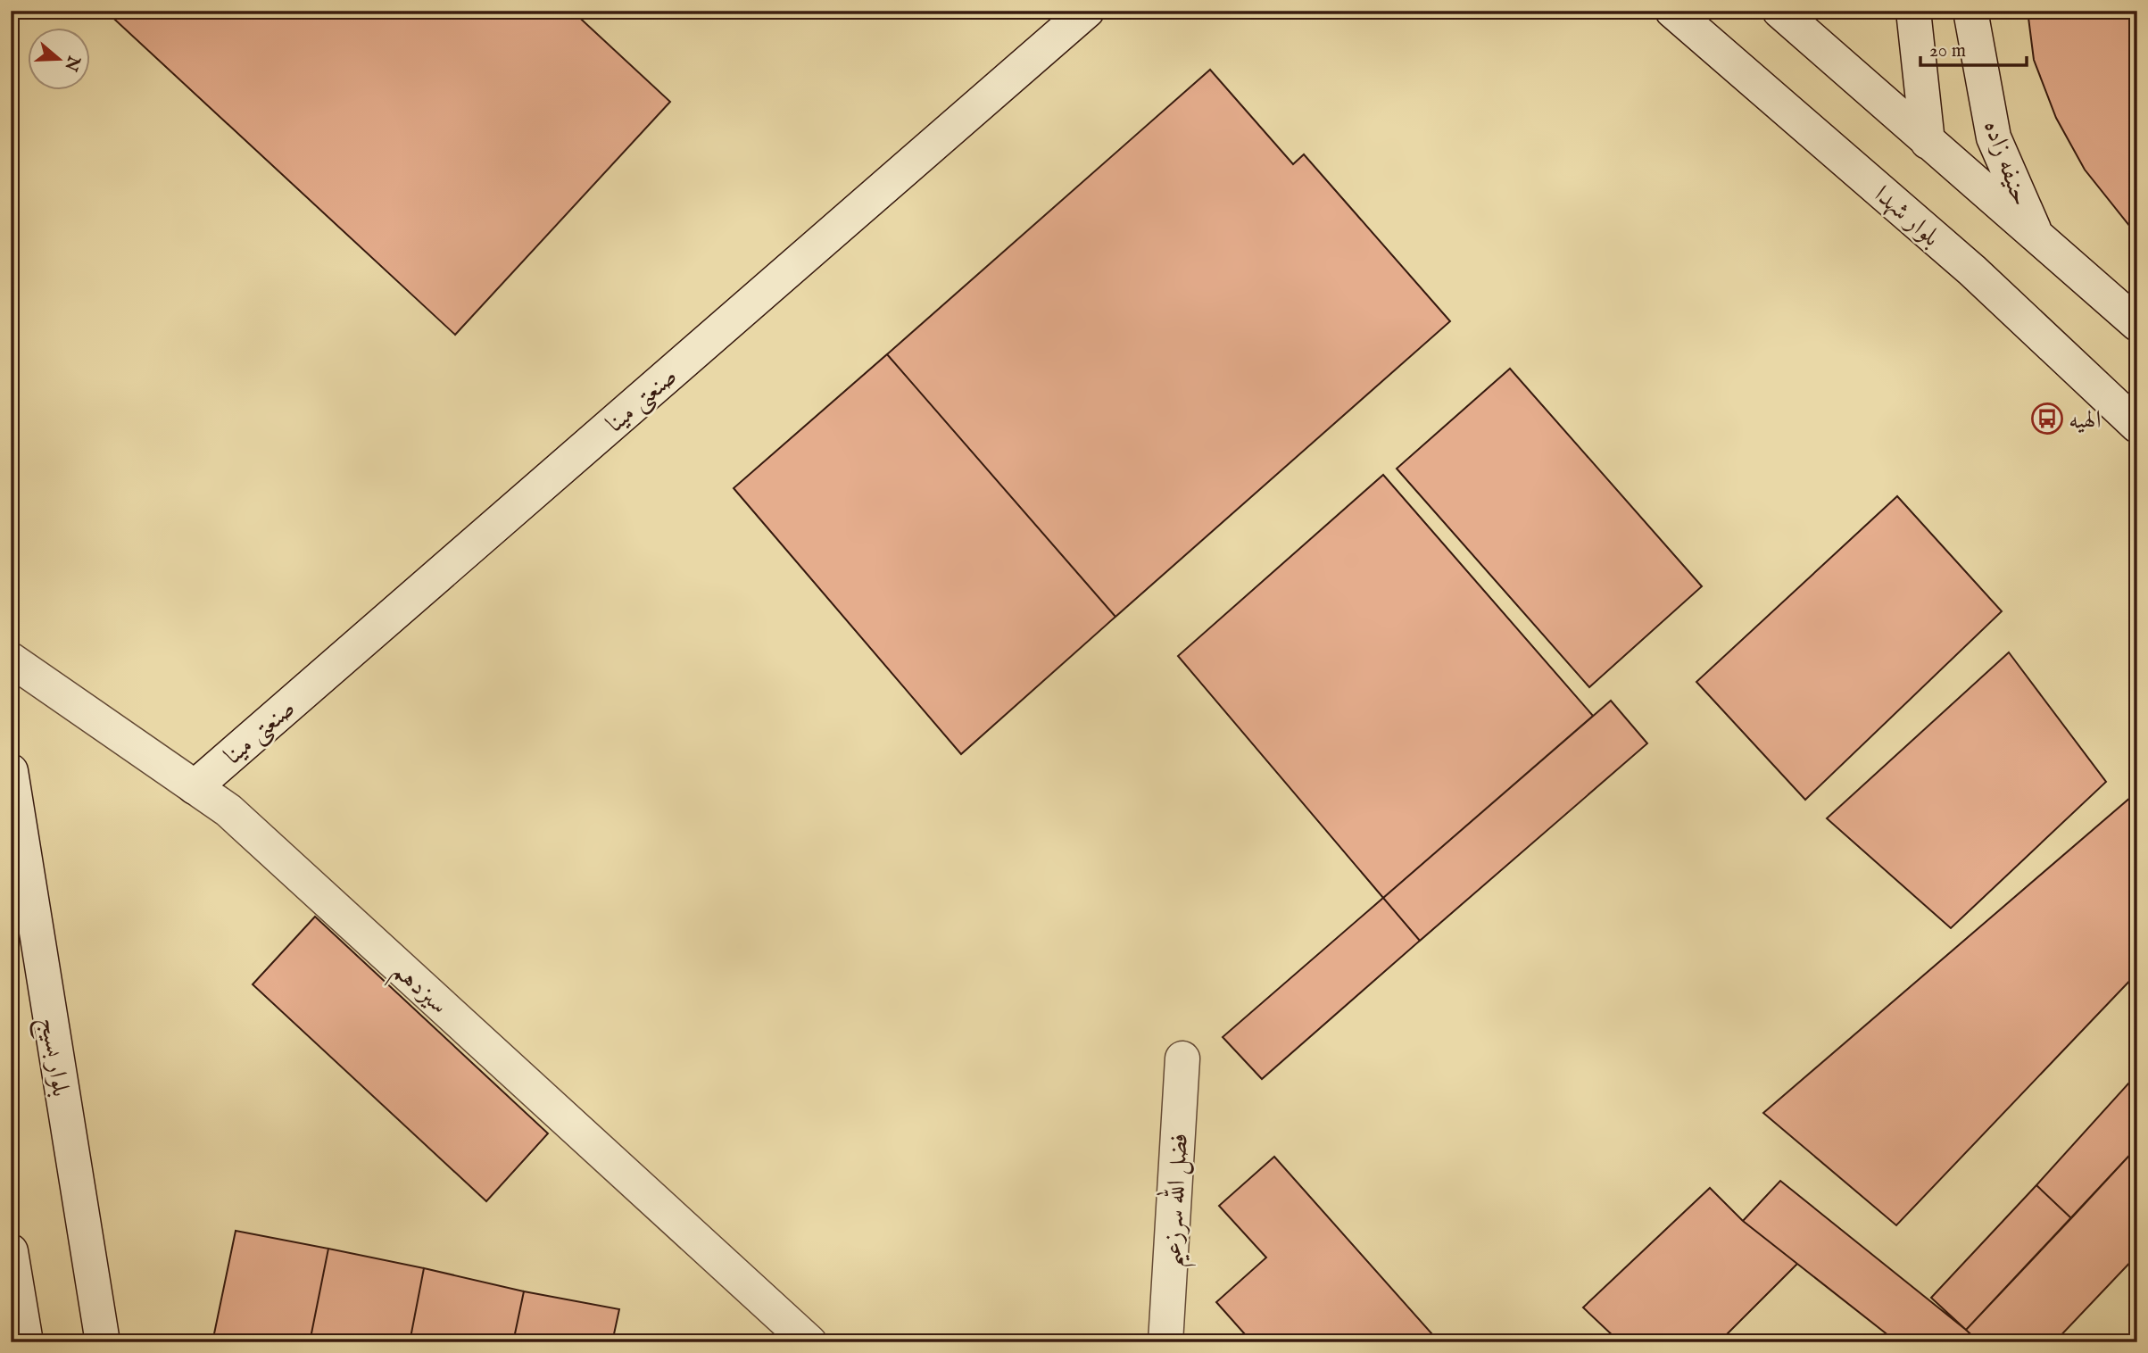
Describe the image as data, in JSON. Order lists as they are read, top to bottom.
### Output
{
  "streets": {
    "street": [
      "حنیفه زاده",
      "بلوار شهدا",
      "صنعتی مینا",
      "سیزدهم",
      "بلوار بسیج",
      "فضل الله سرزعیم"
    ]
  },
  "crossings": [
    ["صنعتی مینا", "سیزدهم"]
  ],
  "places": {
    "bus stop": ["الهیه"]
  },
  "scale_bar": "20 m",
  "north": "right"
}
